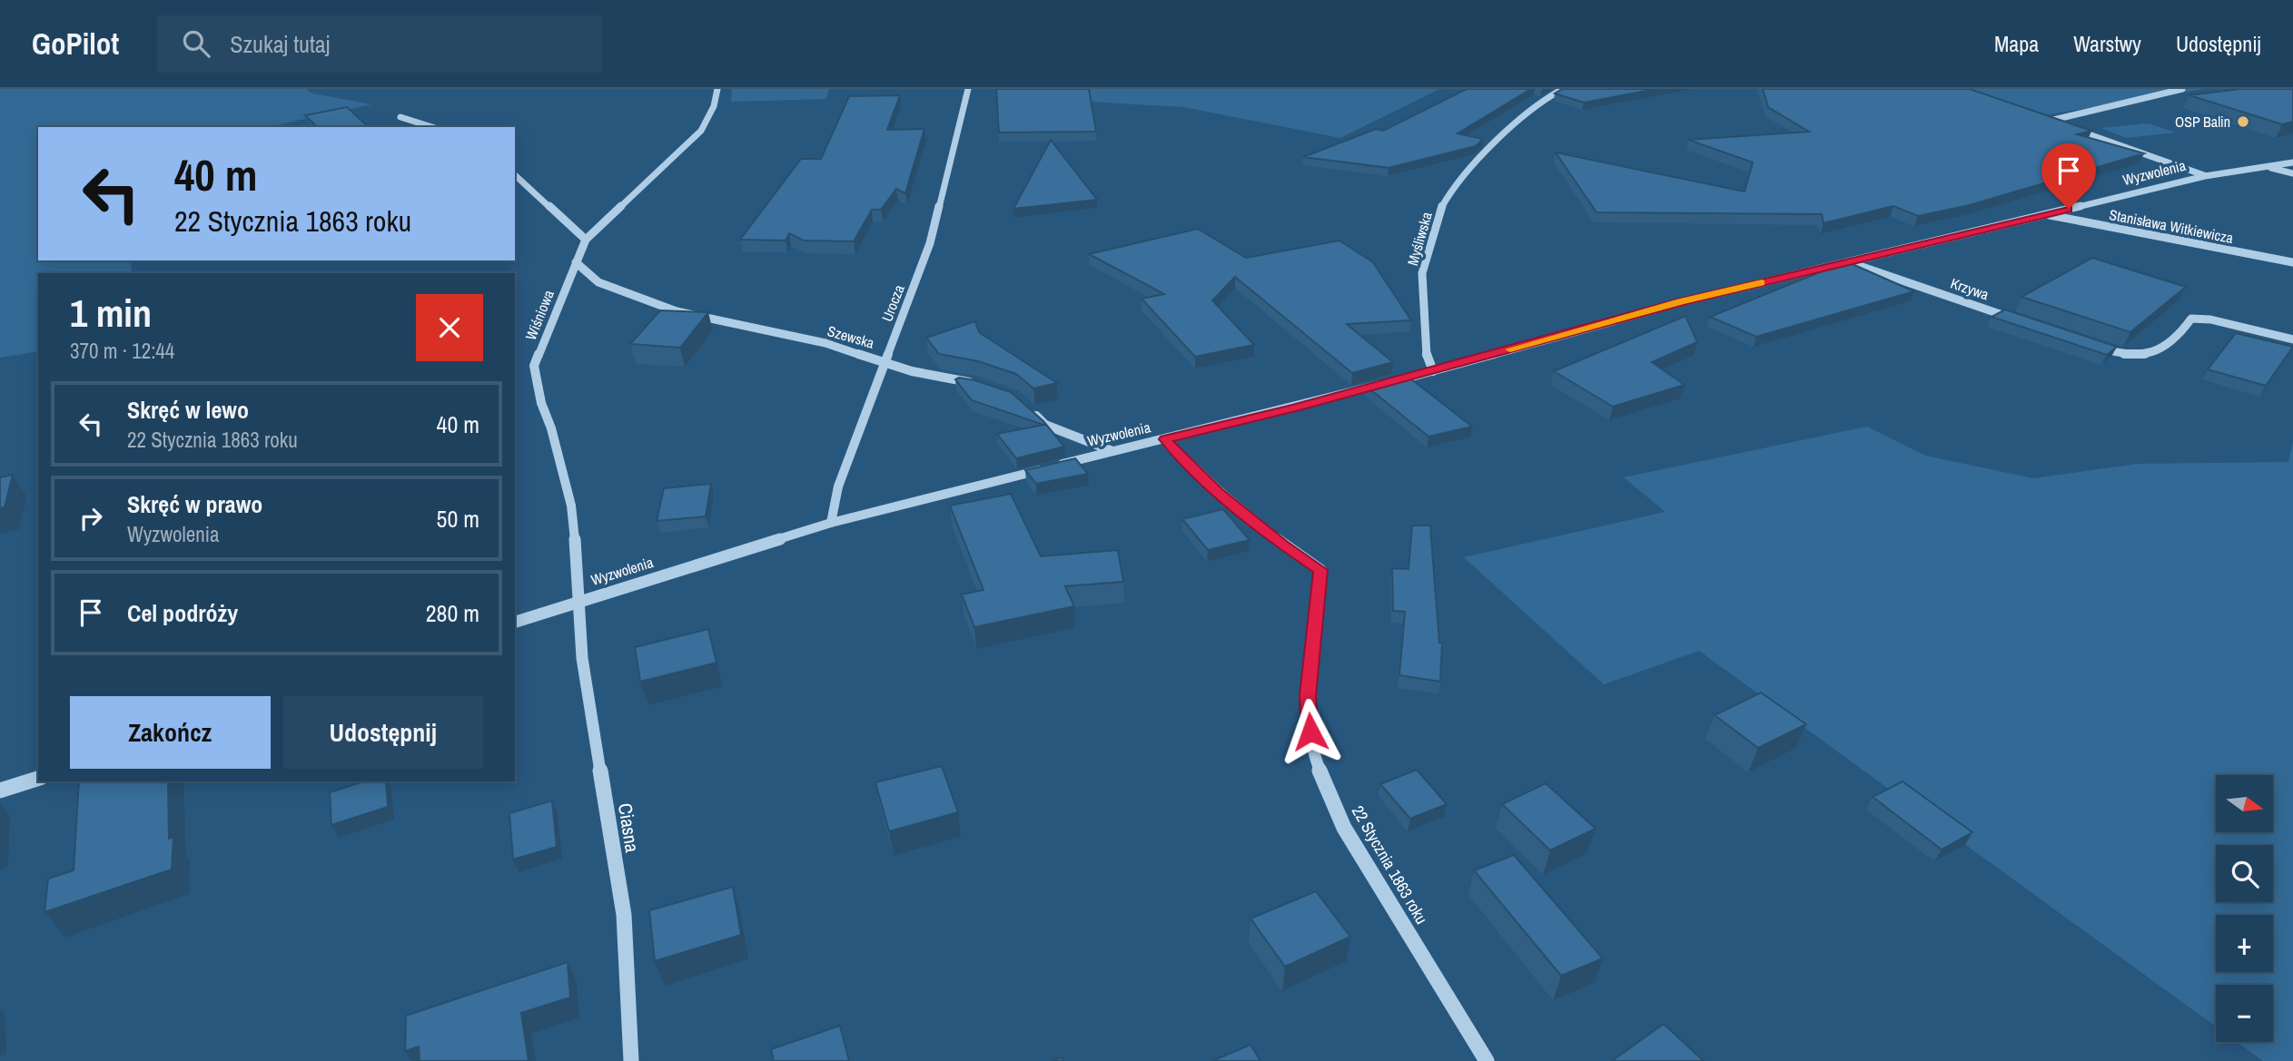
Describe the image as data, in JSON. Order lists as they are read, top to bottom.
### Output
{
  "streets": {
    "street": [
      "Wyzwolenia",
      "Stanisława Witkiewicza",
      "Myśliwska",
      "Krzywa",
      "Urocza",
      "Wiśniowa",
      "Szewska",
      "Ciasna",
      "22 Stycznia 1863 roku"
    ]
  },
  "crossings": [
    ["Wyzwolenia", "Stanisława Witkiewicza"],
    ["Wyzwolenia", "Myśliwska"],
    ["Wyzwolenia", "Krzywa"],
    ["Wyzwolenia", "Urocza"],
    ["Wyzwolenia", "Wiśniowa"],
    ["Wyzwolenia", "Ciasna"],
    ["Wyzwolenia", "22 Stycznia 1863 roku"],
    ["Urocza", "Szewska"],
    ["Wiśniowa", "Szewska"],
    ["Wiśniowa", "Ciasna"]
  ],
  "places": ["OSP Balin"],
  "north": "right",
  "page": {
    "header": "GoPilot",
    "search": "Szukaj tutaj",
    "nav": ["Mapa", "Warstwy", "Udostępnij"],
    "turn": ["40 m", "22 Stycznia 1863 roku"],
    "heading": ["1 min", "370 m · 12:44"],
    "list": [
      {
        "name": "Skręć w lewo",
        "note": "22 Stycznia 1863 roku",
        "value": "40 m"
      },
      {
        "name": "Skręć w prawo",
        "note": "Wyzwolenia",
        "value": "50 m"
      },
      {
        "name": "Cel podróży",
        "value": "280 m"
      }
    ],
    "buttons": ["Zakończ", "Udostępnij"],
    "map_buttons": ["+", "−"]
  }
}
